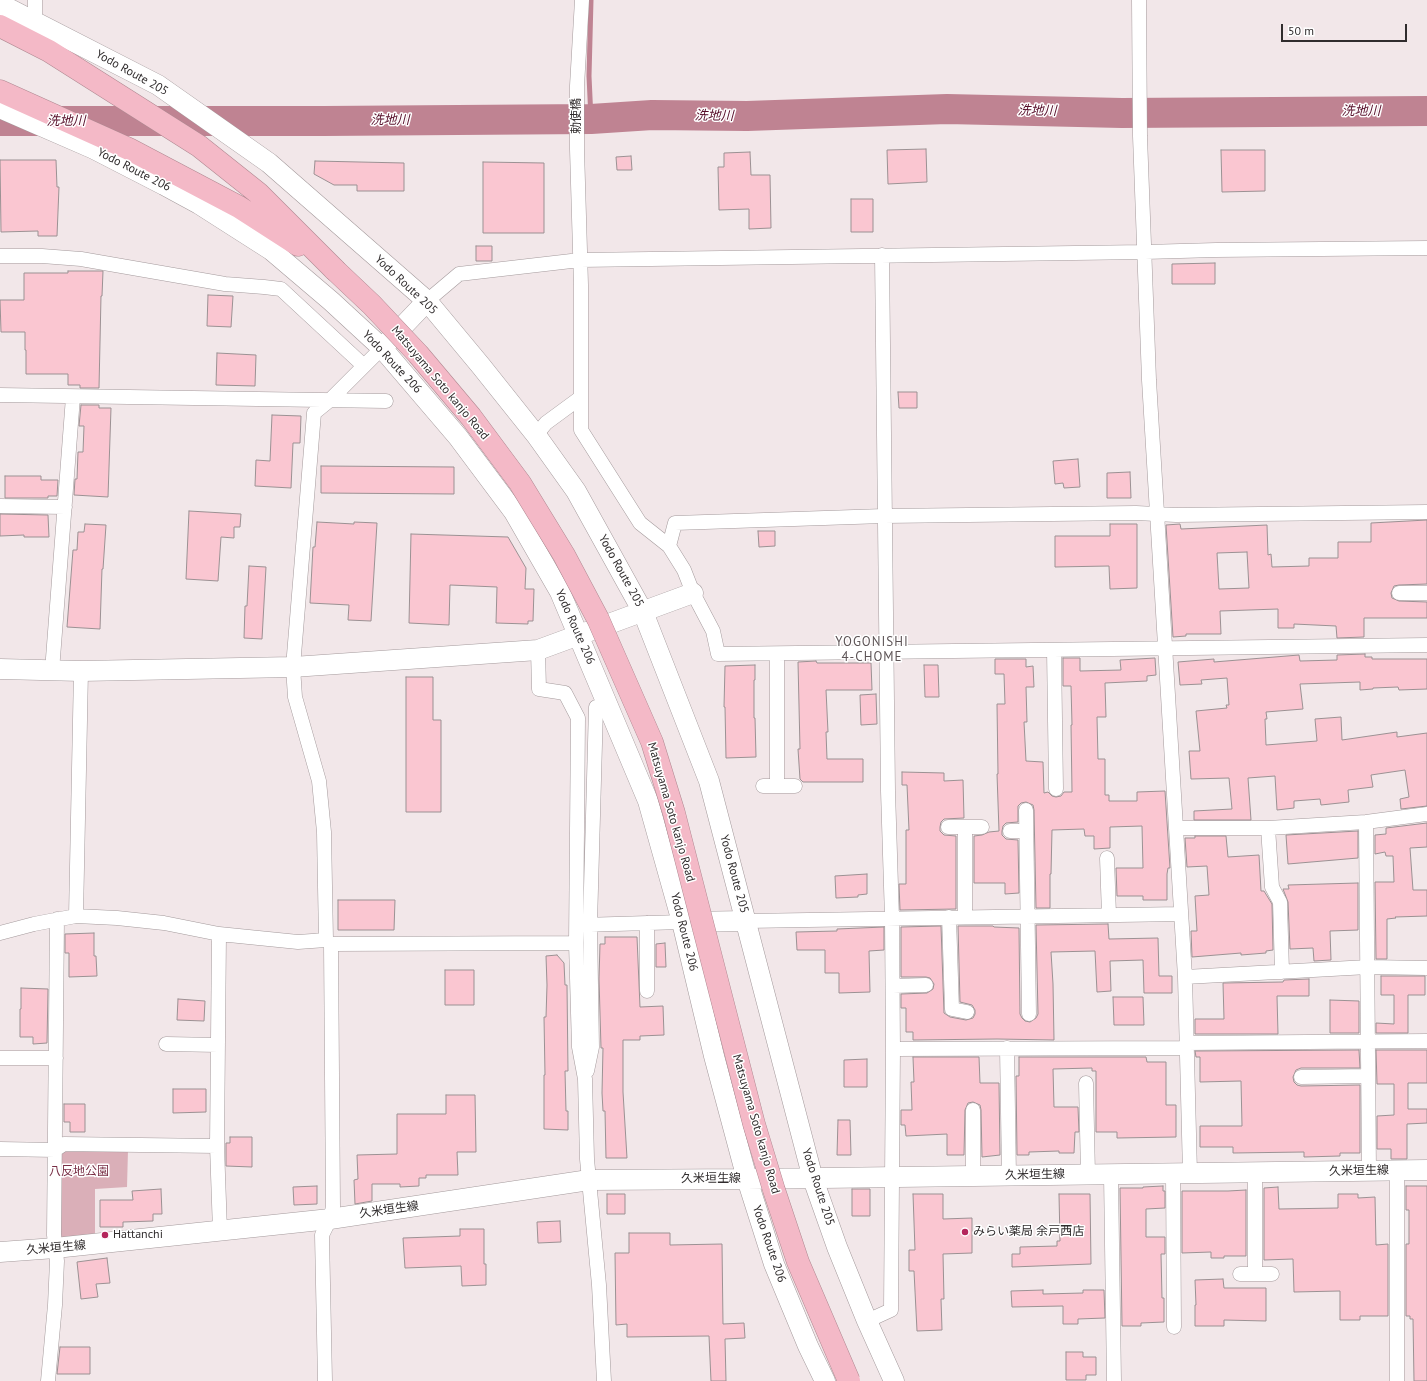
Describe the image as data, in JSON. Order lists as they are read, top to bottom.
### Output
{
  "streets": {
    "highway": ["Matsuyama Soto kanjo Road"],
    "street": [
      "Yodo Route 205",
      "勅使橋",
      "Yodo Route 206",
      "久米垣生線"
    ]
  },
  "crossings": [
    ["Yodo Route 205", "久米垣生線"],
    ["Yodo Route 206", "久米垣生線"]
  ],
  "districts": ["YOGONISHI 4-CHOME"],
  "water": ["洗地川"],
  "parks": ["八反地公園"],
  "places": ["みらい薬局 余戸西店", "Hattanchi"],
  "scale_bar": "50 m"
}
